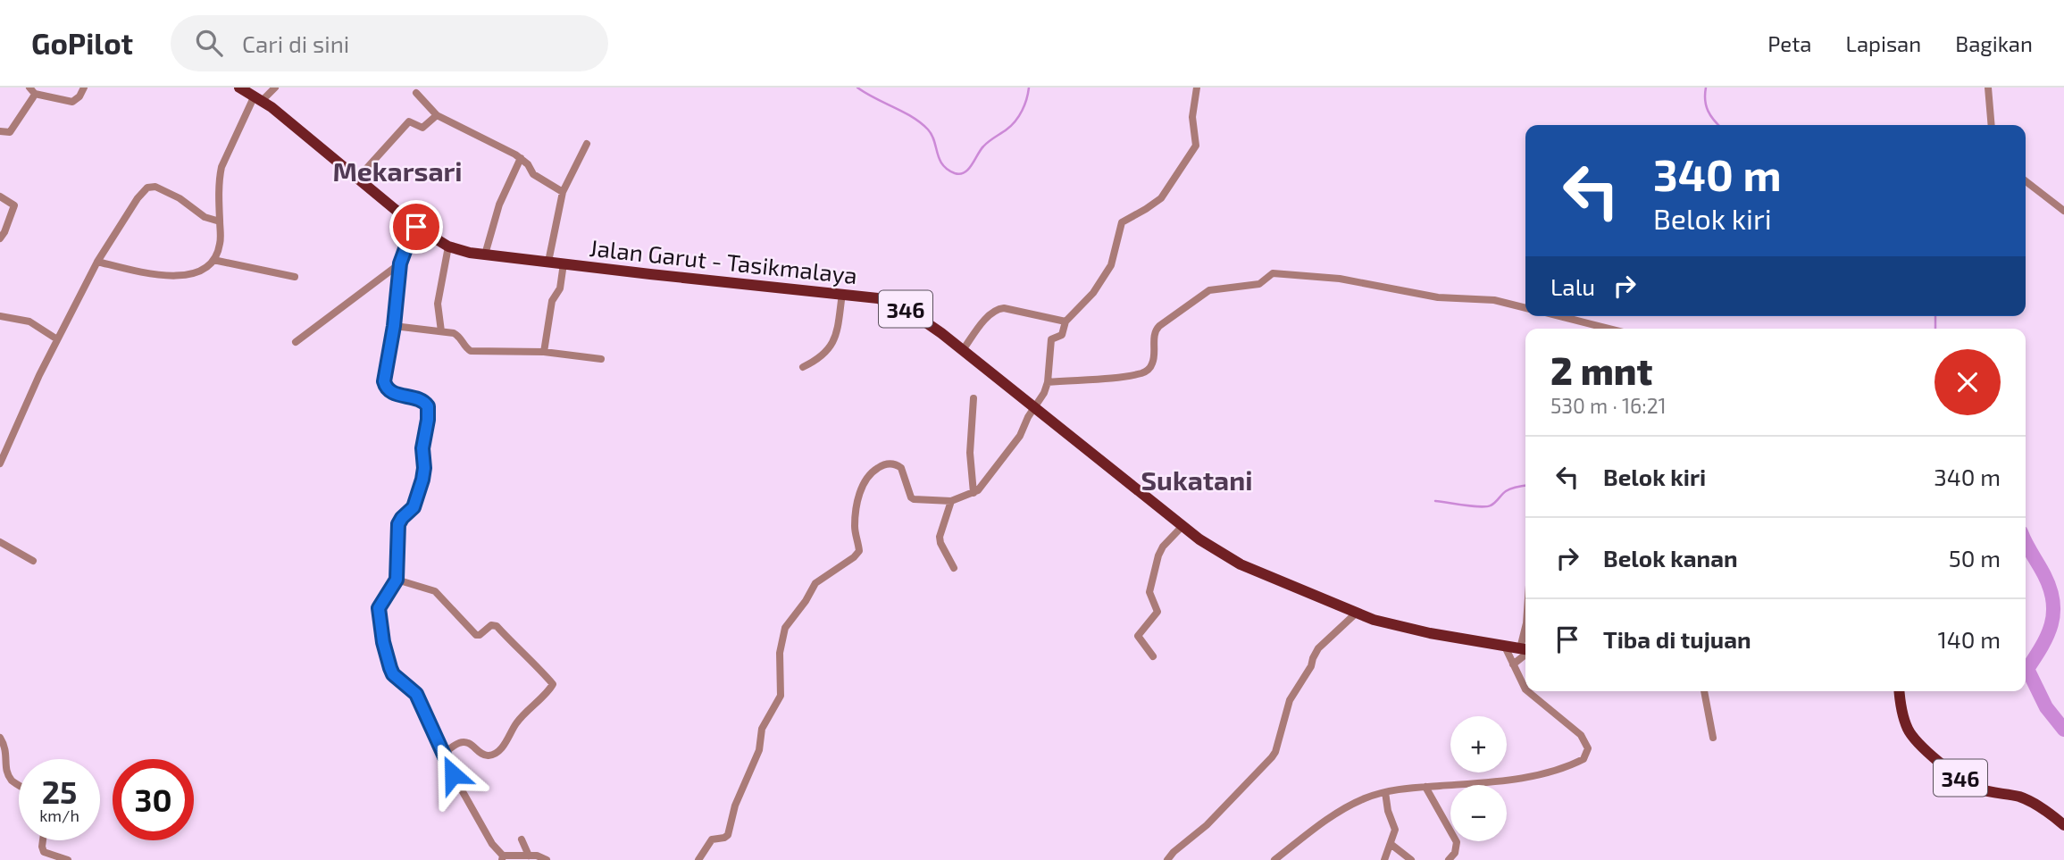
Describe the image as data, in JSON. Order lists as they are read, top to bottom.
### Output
{
  "streets": {
    "main road": ["Jalan Garut - Tasikmalaya", "346"]
  },
  "districts": ["Mekarsari", "Sukatani"],
  "page": {
    "header": "GoPilot",
    "search": "Cari di sini",
    "nav": ["Peta", "Lapisan", "Bagikan"],
    "turn": ["340 m", "Belok kiri"],
    "then": "Lalu",
    "heading": ["2 mnt", "530 m · 16:21"],
    "list": [
      {
        "name": "Belok kiri",
        "value": "340 m"
      },
      {
        "name": "Belok kanan",
        "value": "50 m"
      },
      {
        "name": "Tiba di tujuan",
        "value": "140 m"
      }
    ],
    "map_buttons": ["+", "−"],
    "speed": "25 km/h",
    "limit": "30"
  }
}
